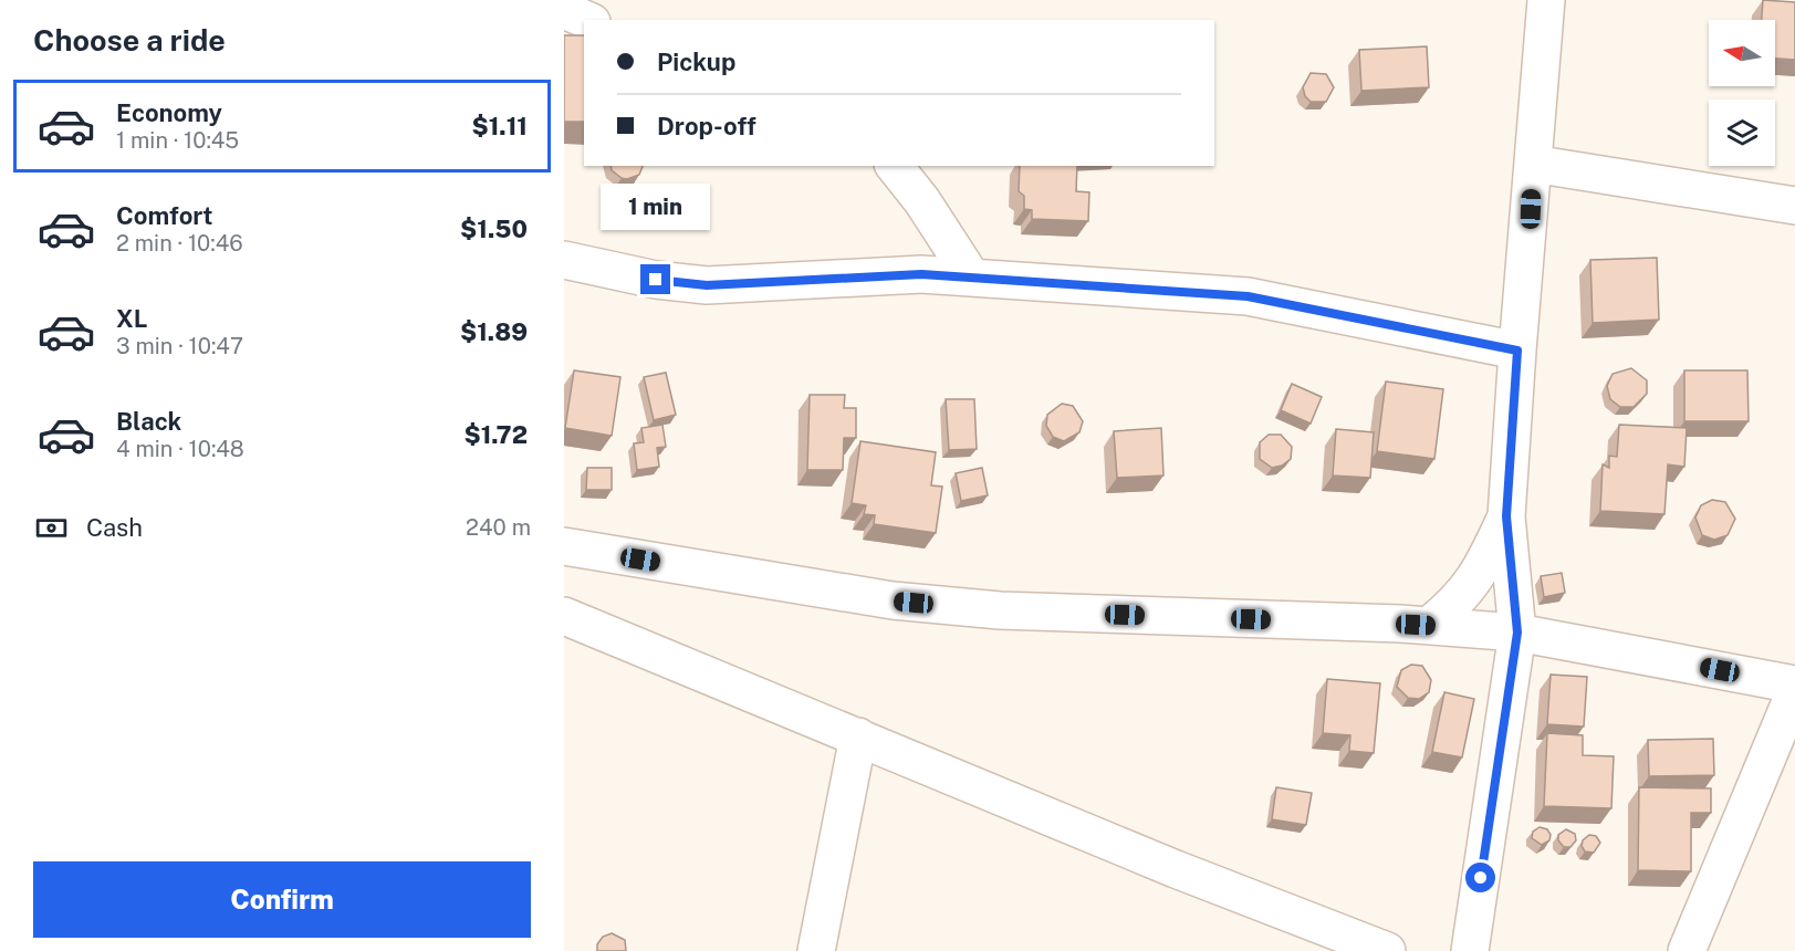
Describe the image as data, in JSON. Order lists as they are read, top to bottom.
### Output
{
  "north": "left",
  "page": {
    "heading": "Choose a ride",
    "banner": ["Pickup", "Drop-off"],
    "list": [
      {
        "name": "Economy",
        "note": "1 min · 10:45",
        "value": "$1.11"
      },
      {
        "name": "Comfort",
        "note": "2 min · 10:46",
        "value": "$1.50"
      },
      {
        "name": "XL",
        "note": "3 min · 10:47",
        "value": "$1.89"
      },
      {
        "name": "Black",
        "note": "4 min · 10:48",
        "value": "$1.72"
      }
    ],
    "bubble": "1 min",
    "pay": ["Cash", "240 m"],
    "buttons": "Confirm"
  }
}
